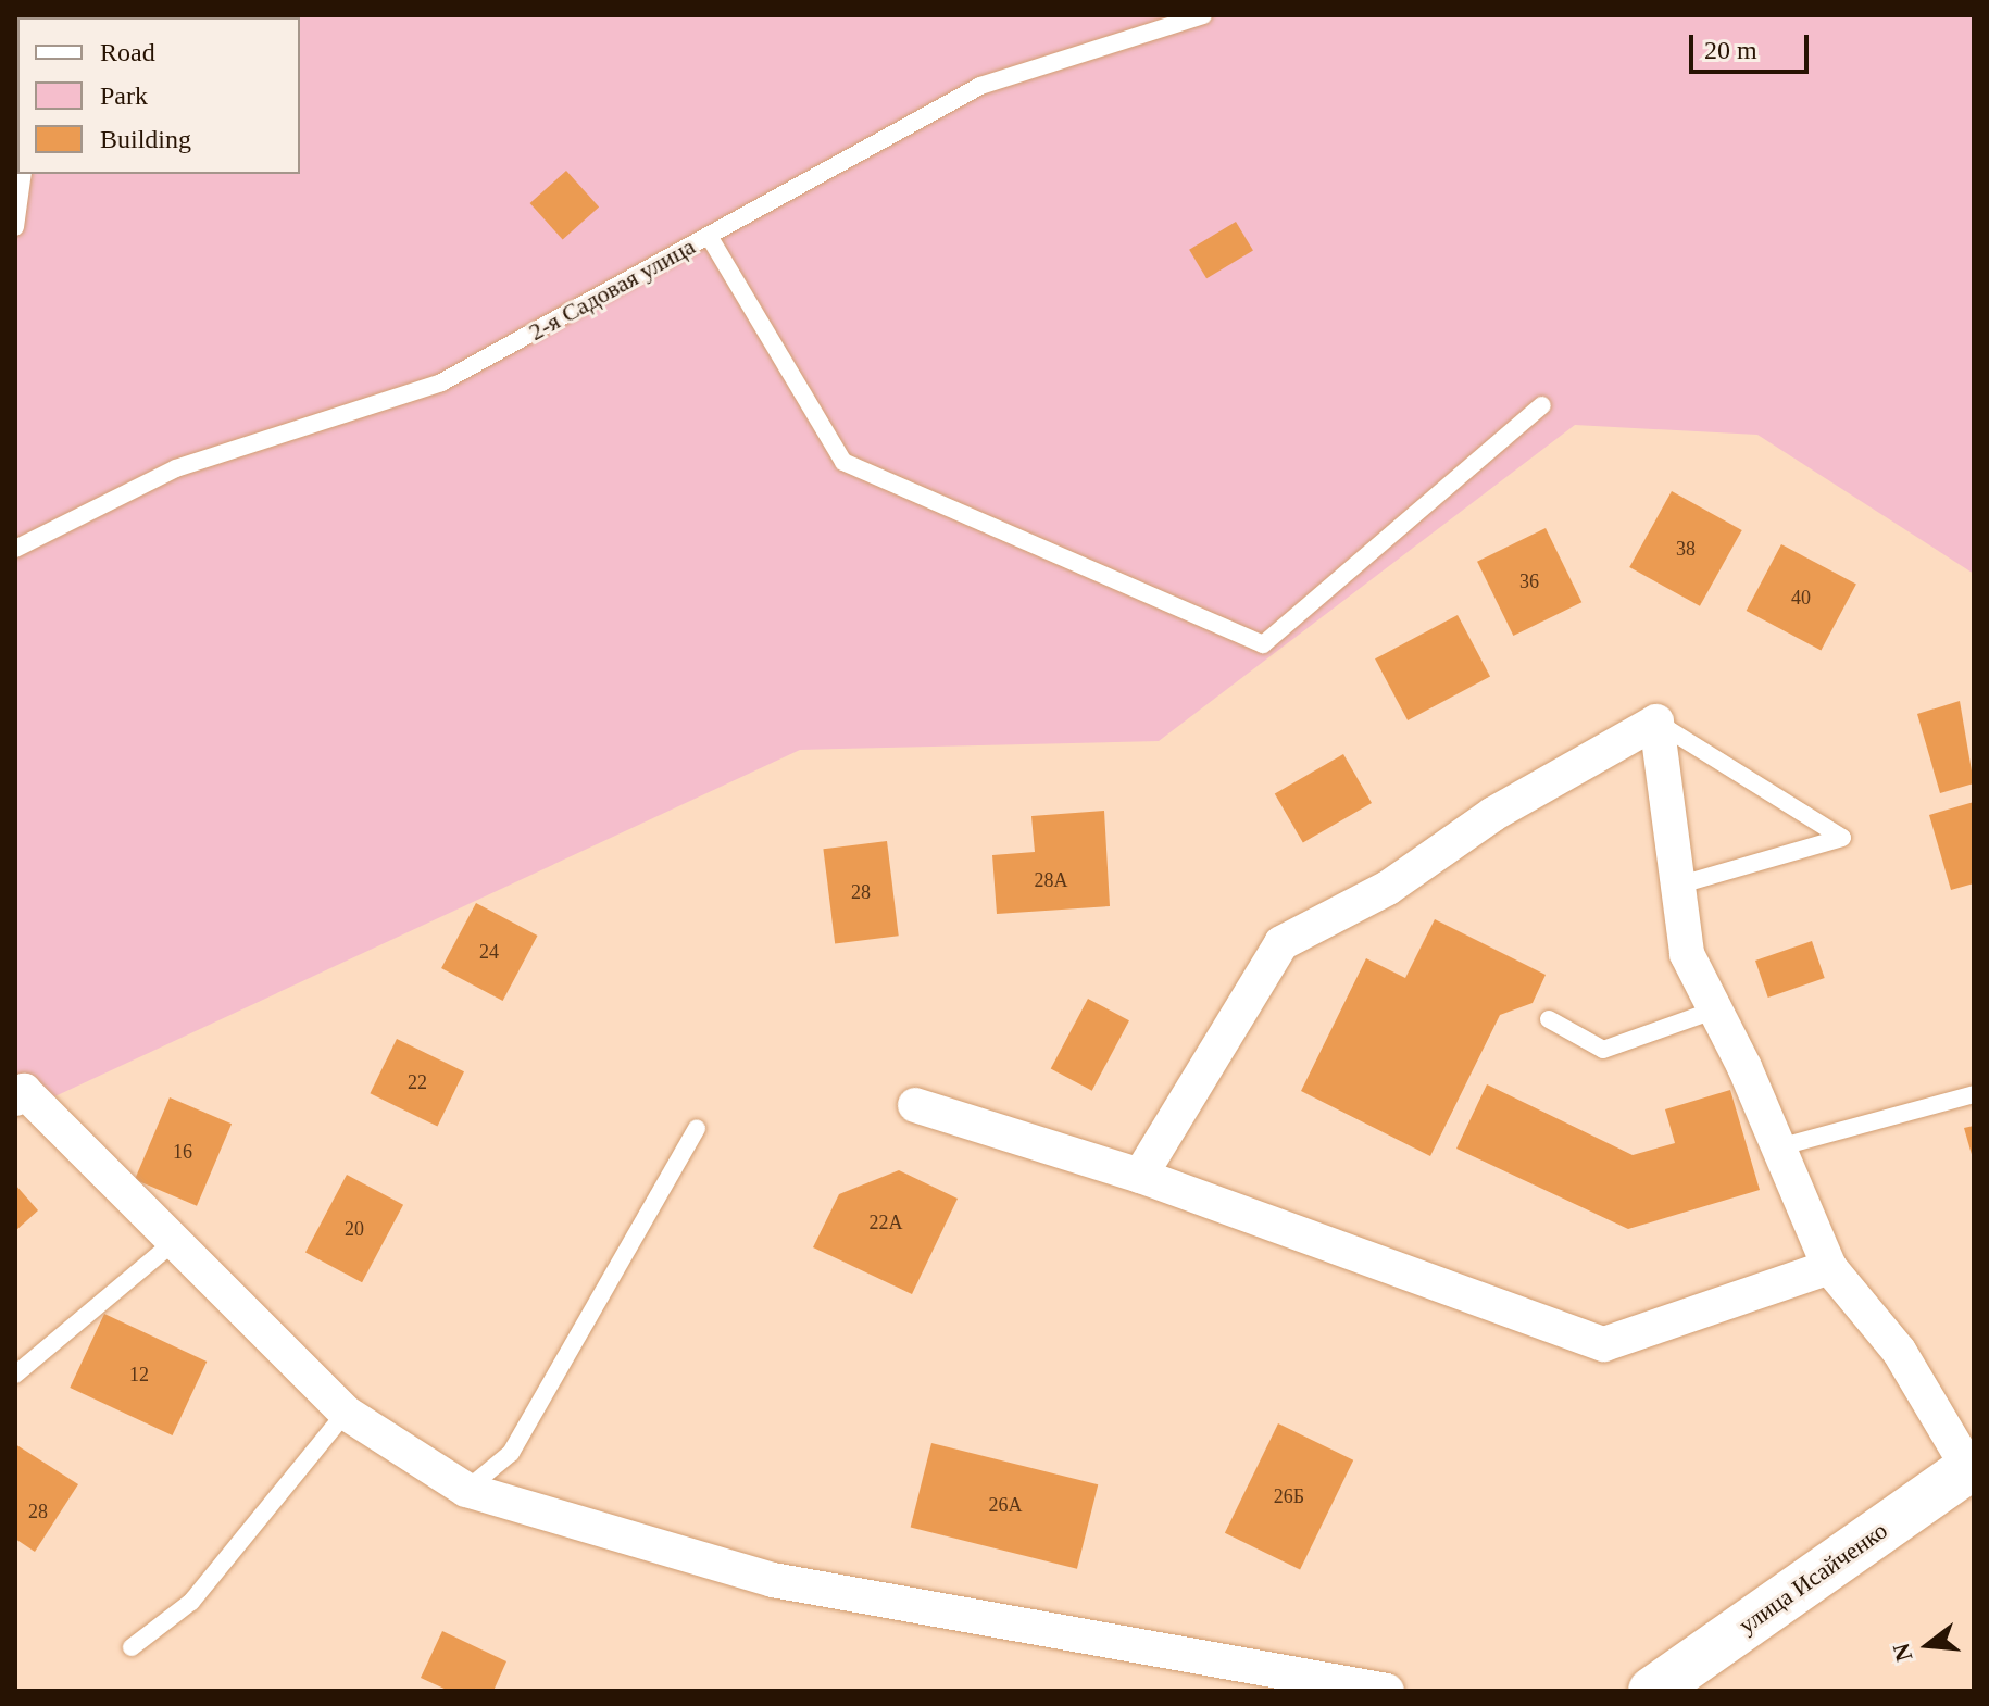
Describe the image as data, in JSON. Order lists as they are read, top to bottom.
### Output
{
  "streets": {
    "main road": ["улица Исайченко"],
    "lane": ["2-я Садовая улица"]
  },
  "house_numbers": [
    "38",
    "36",
    "40",
    "28А",
    "28",
    "24",
    "22",
    "16",
    "22А",
    "20",
    "12",
    "26Б",
    "26А",
    "28"
  ],
  "legend": ["Road", "Park", "Building"],
  "scale_bar": "20 m",
  "north": "left"
}
